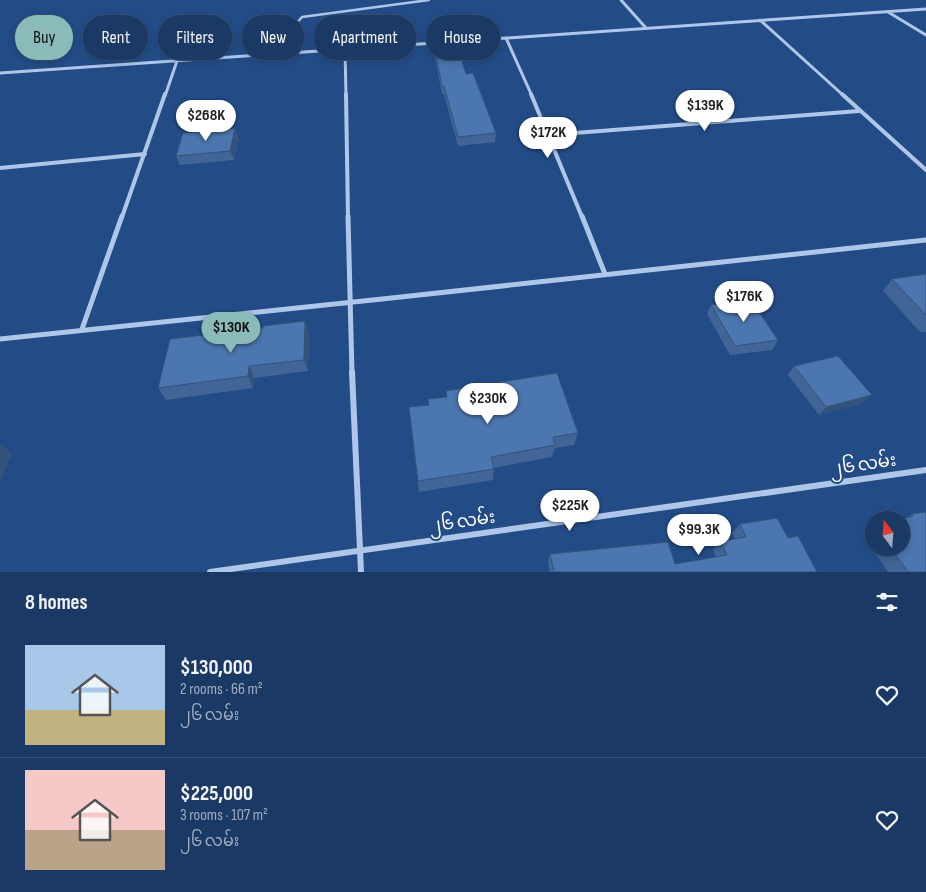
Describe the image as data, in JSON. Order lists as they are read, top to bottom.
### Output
{
  "streets": {
    "street": ["၂၆ လမ်း"]
  },
  "north": "top",
  "page": {
    "chip": [
      "Buy",
      "Rent",
      "Filters",
      "New",
      "Apartment",
      "House"
    ],
    "price": [
      "$139K",
      "$268K",
      "$172K",
      "$176K",
      "$130K",
      "$230K",
      "$225K",
      "$99.3K"
    ],
    "heading": "8 homes",
    "list": [
      {
        "name": "$130,000",
        "note": "2 rooms · 66 m² · ၂၆ လမ်း"
      },
      {
        "name": "$225,000",
        "note": "3 rooms · 107 m² · ၂၆ လမ်း"
      }
    ]
  }
}
